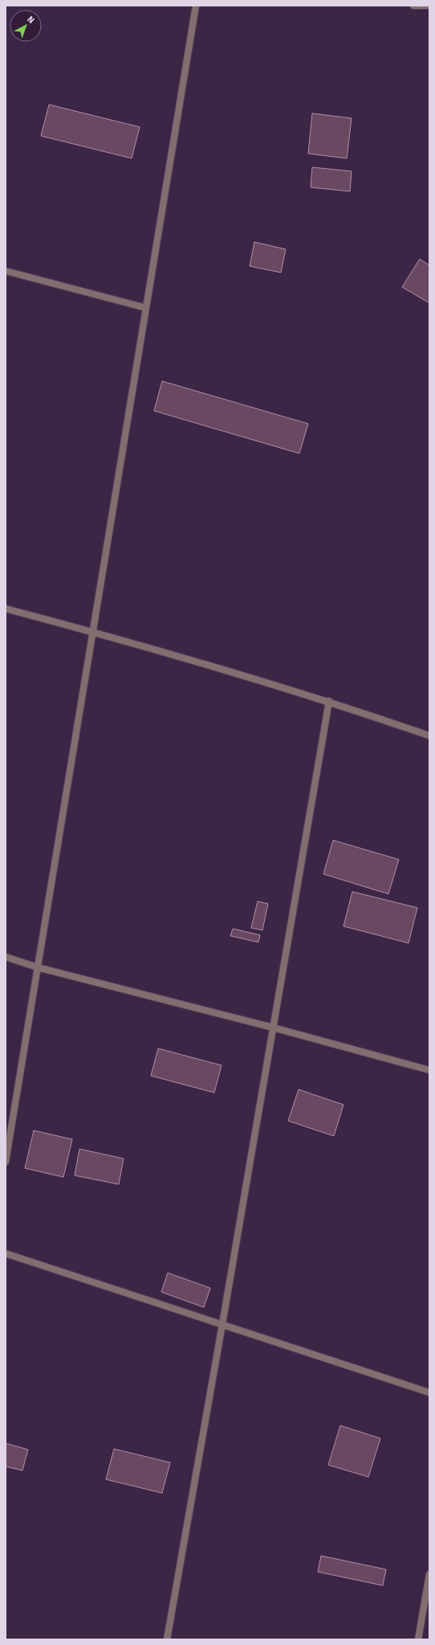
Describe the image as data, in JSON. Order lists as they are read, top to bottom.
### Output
{
  "north": "top right"
}
